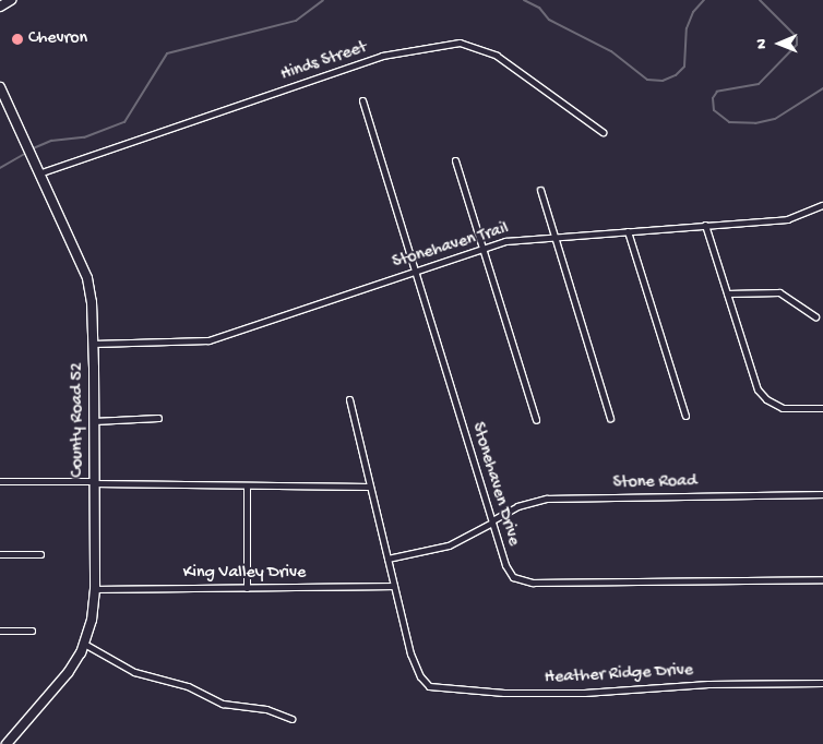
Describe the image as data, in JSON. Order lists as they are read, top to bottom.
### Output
{
  "streets": {
    "street": [
      "Hinds Street",
      "Stonehaven Trail",
      "County Road 52",
      "Stone Road",
      "Stonehaven Drive",
      "King Valley Drive",
      "Heather Ridge Drive"
    ]
  },
  "crossings": [
    ["Hinds Street", "County Road 52"],
    ["Stonehaven Trail", "County Road 52"],
    ["Stonehaven Trail", "Stonehaven Drive"],
    ["County Road 52", "King Valley Drive"],
    ["Stone Road", "Stonehaven Drive"],
    ["King Valley Drive", "Heather Ridge Drive"]
  ],
  "places": ["Chevron"],
  "north": "left"
}
